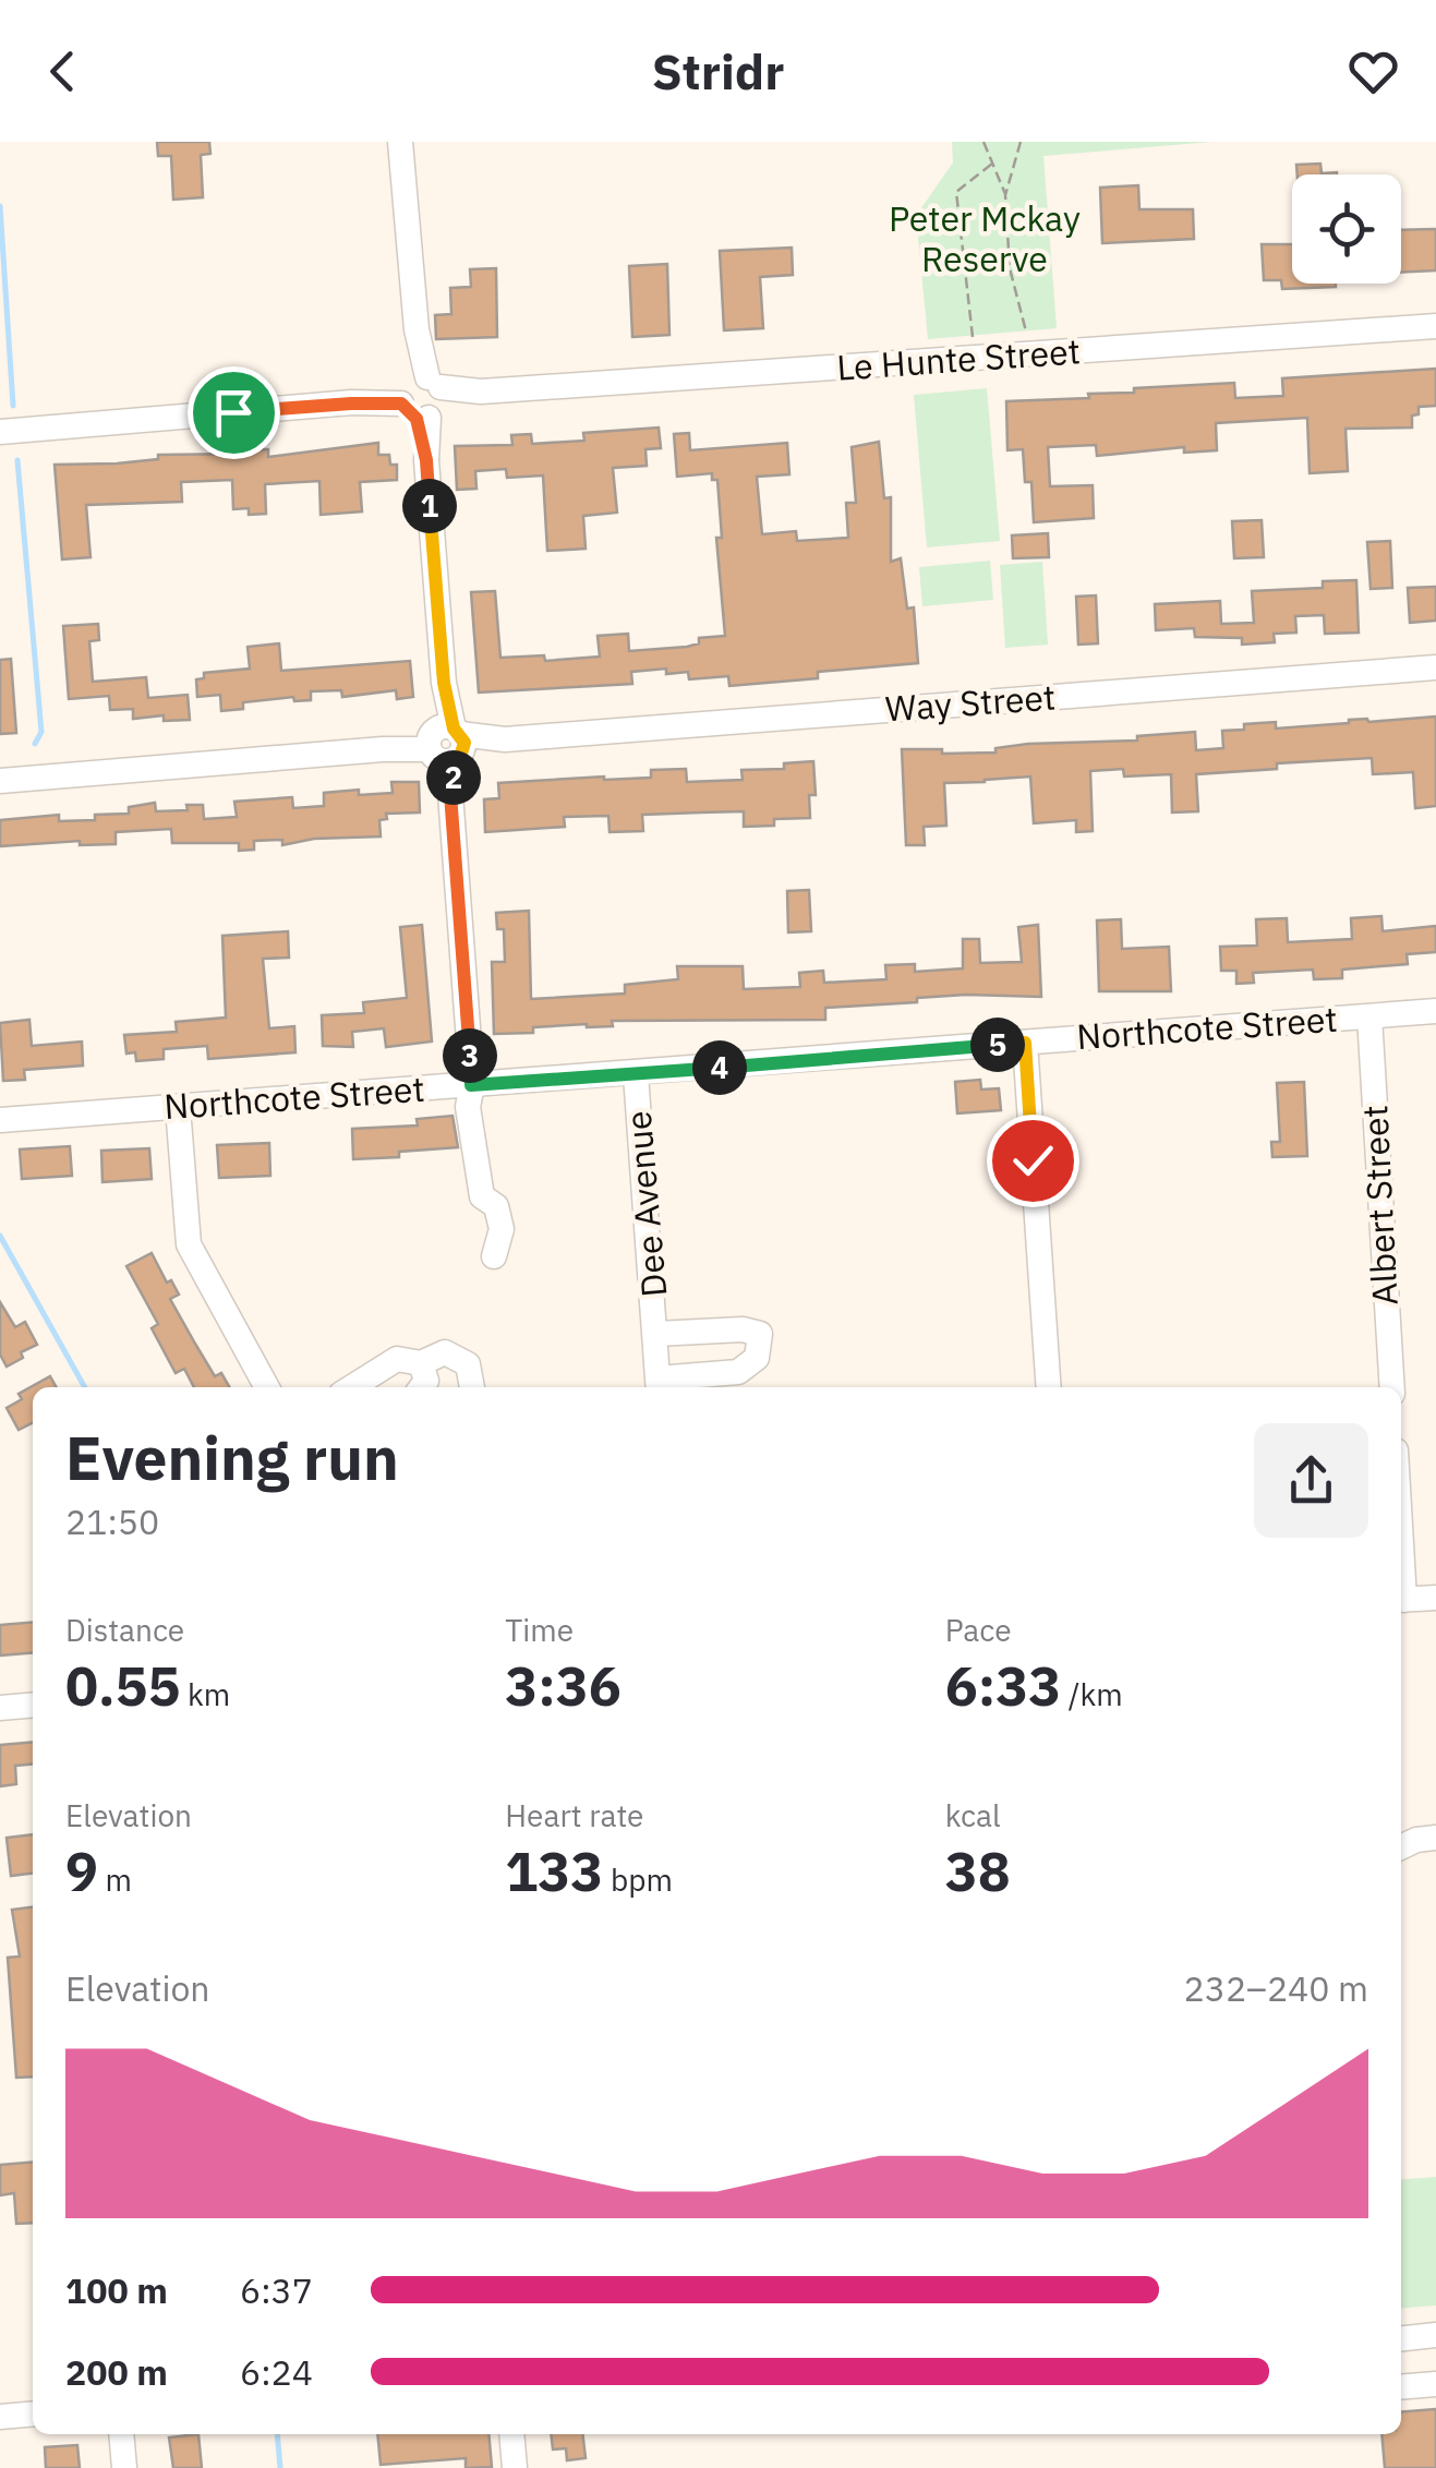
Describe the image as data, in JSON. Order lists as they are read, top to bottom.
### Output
{
  "streets": {
    "street": [
      "Le Hunte Street",
      "Way Street",
      "Northcote Street",
      "Dee Avenue",
      "Albert Street"
    ]
  },
  "crossings": [
    ["Northcote Street", "Dee Avenue"],
    ["Northcote Street", "Albert Street"]
  ],
  "parks": ["Peter Mckay Reserve"],
  "page": {
    "header": "Stridr",
    "pins": [
      "1",
      "2",
      "5",
      "3",
      "4"
    ],
    "heading": ["Evening run", "21:50"],
    "stats": [
      ["Distance", "0.55 km"],
      ["Time", "3:36"],
      ["Pace", "6:33 /km"],
      ["Elevation", "9 m"],
      ["Heart rate", "133 bpm"],
      ["kcal", "38"]
    ],
    "chart": ["Elevation", "232–240 m"],
    "list": [
      {
        "name": "100 m",
        "note": "6:37"
      },
      {
        "name": "200 m",
        "note": "6:24"
      }
    ]
  }
}
